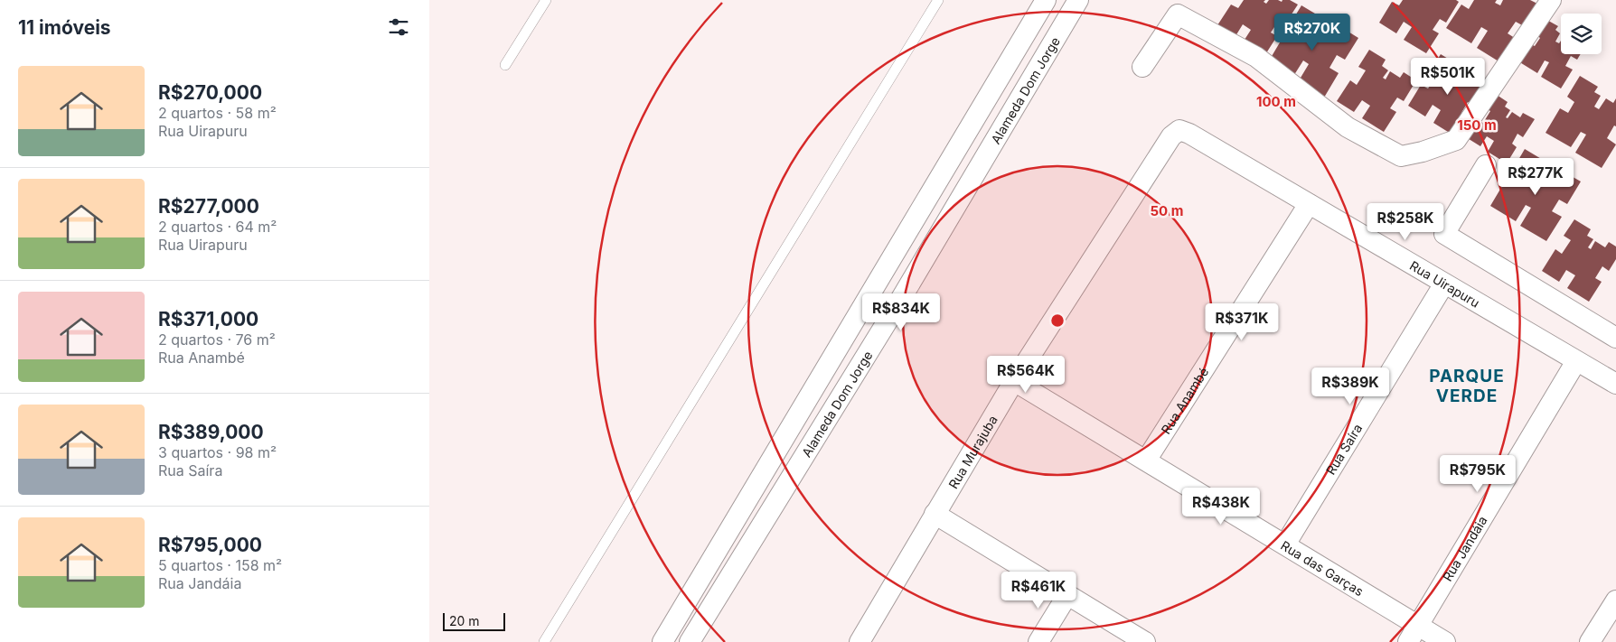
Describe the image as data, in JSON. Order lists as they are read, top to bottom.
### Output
{
  "streets": {
    "street": [
      "Alameda Dom Jorge",
      "Rua Uirapuru",
      "Rua Anambé",
      "Rua Saíra",
      "Rua Murajuba",
      "Rua Jandáia",
      "Rua das Garças"
    ]
  },
  "crossings": [
    ["Rua Uirapuru", "Rua Anambé"],
    ["Rua Uirapuru", "Rua Saíra"],
    ["Rua Uirapuru", "Rua Murajuba"],
    ["Rua Uirapuru", "Rua Jandáia"],
    ["Rua Anambé", "Rua das Garças"],
    ["Rua Saíra", "Rua das Garças"],
    ["Rua Murajuba", "Rua das Garças"],
    ["Rua Jandáia", "Rua das Garças"]
  ],
  "districts": ["PARQUE VERDE"],
  "scale_bar": "20 m",
  "page": {
    "heading": "11 imóveis",
    "price": [
      "R$270K",
      "R$501K",
      "R$277K",
      "R$258K",
      "R$834K",
      "R$371K",
      "R$564K",
      "R$389K",
      "R$795K",
      "R$438K",
      "R$461K"
    ],
    "list": [
      {
        "name": "R$270,000",
        "note": "2 quartos · 58 m² · Rua Uirapuru"
      },
      {
        "name": "R$277,000",
        "note": "2 quartos · 64 m² · Rua Uirapuru"
      },
      {
        "name": "R$371,000",
        "note": "2 quartos · 76 m² · Rua Anambé"
      },
      {
        "name": "R$389,000",
        "note": "3 quartos · 98 m² · Rua Saíra"
      },
      {
        "name": "R$795,000",
        "note": "5 quartos · 158 m² · Rua Jandáia"
      }
    ],
    "scale": "20 m"
  },
  "rings": ["100 m", "150 m", "50 m"]
}
